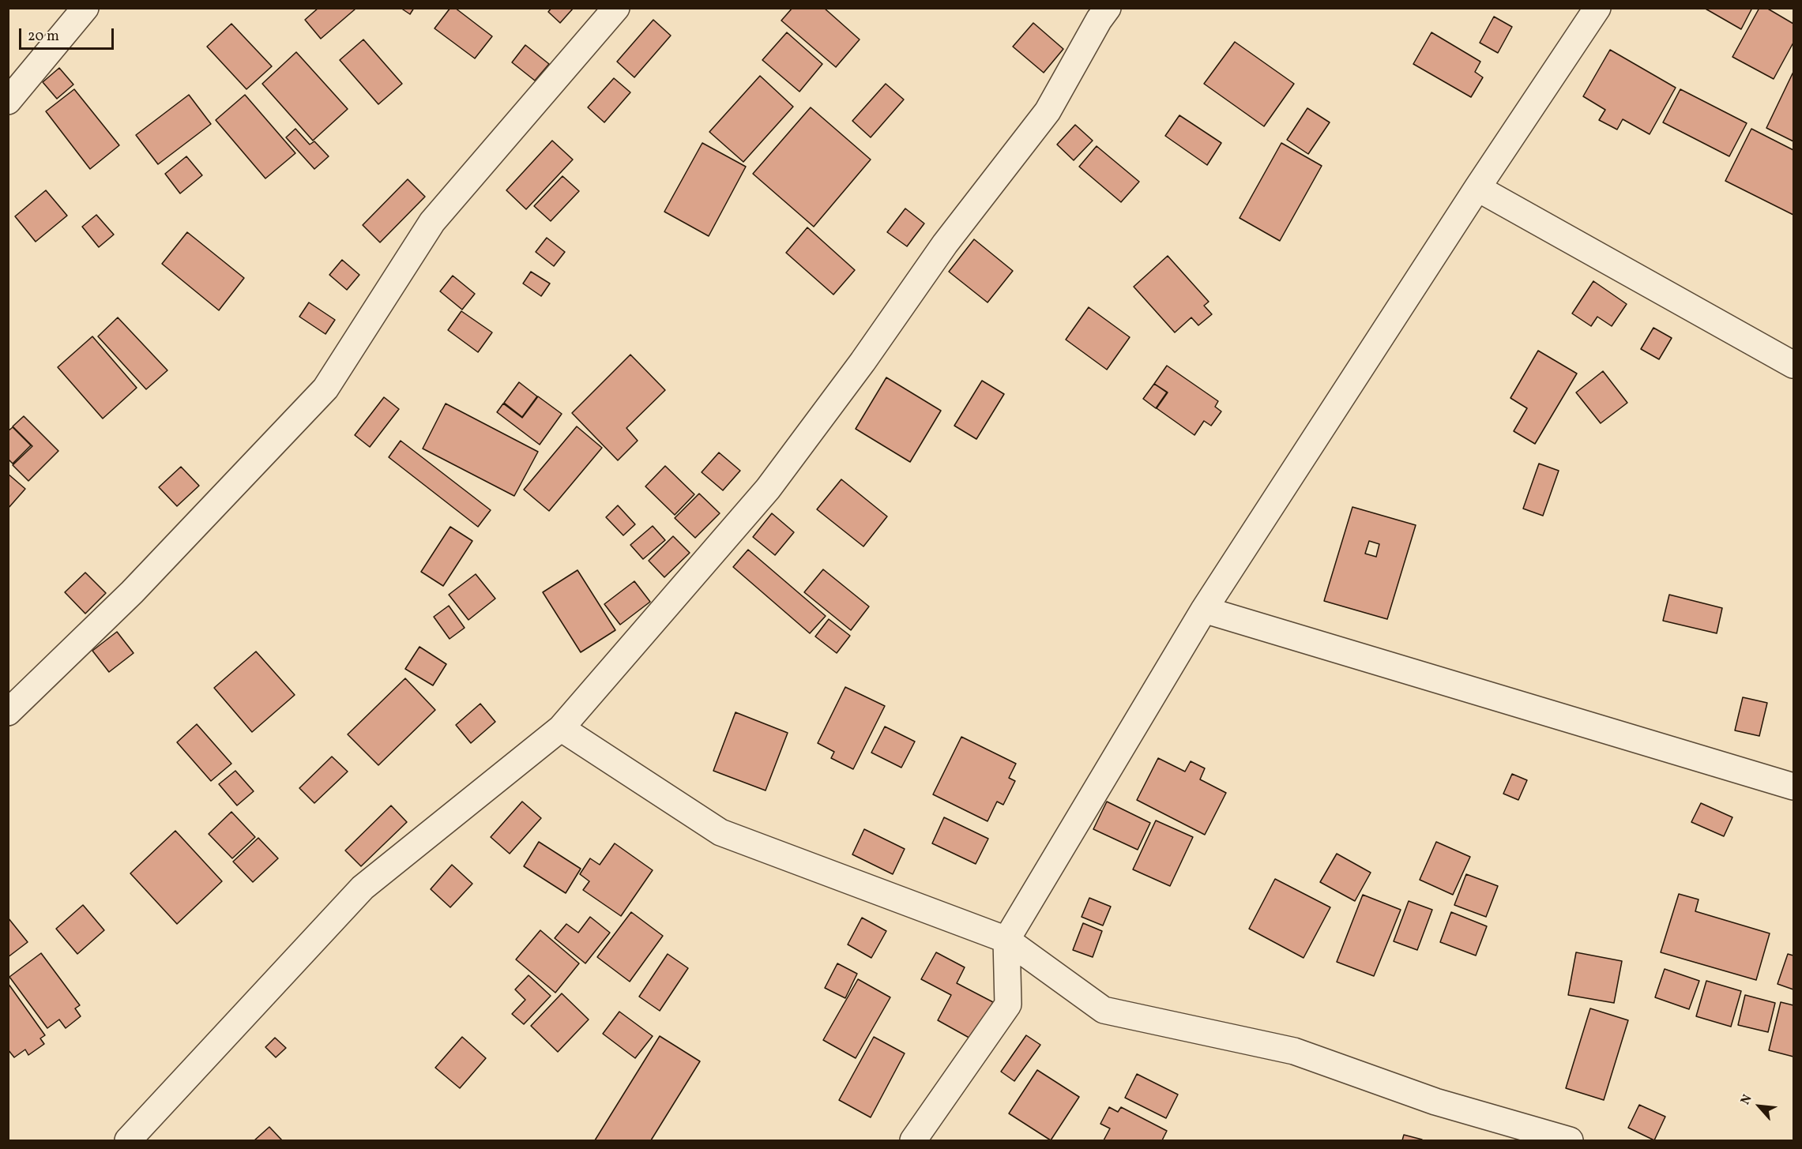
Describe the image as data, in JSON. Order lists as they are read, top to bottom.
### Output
{
  "scale_bar": "20 m",
  "north": "top left"
}
